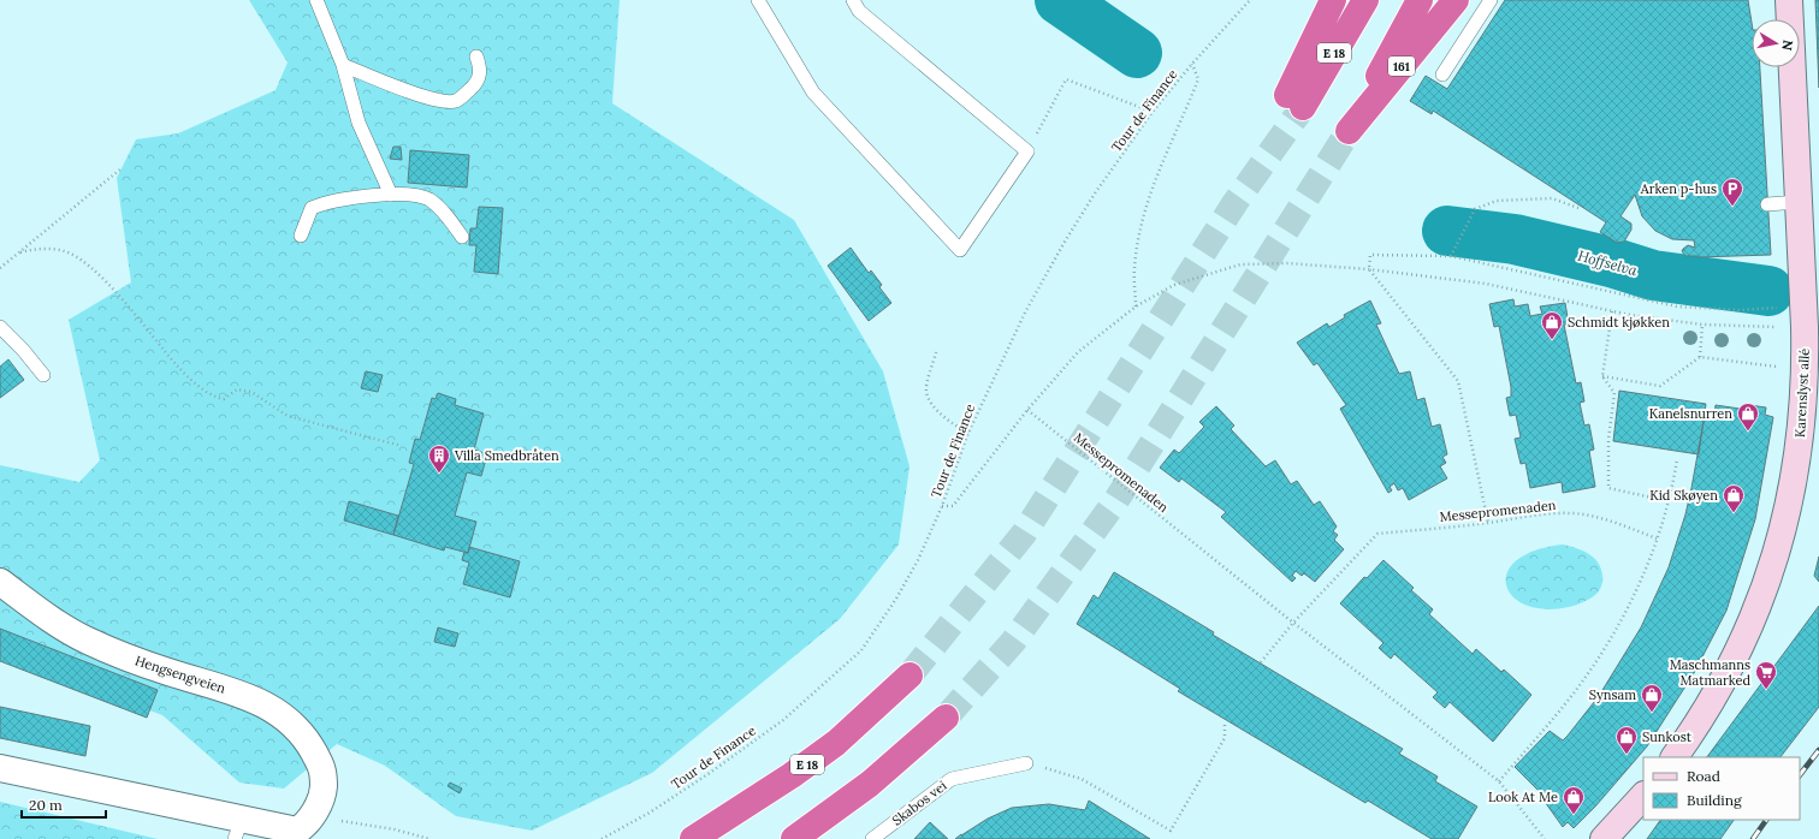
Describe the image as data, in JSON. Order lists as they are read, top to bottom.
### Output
{
  "streets": {
    "highway": ["E 18", "161"],
    "street": ["Karenslyst allé", "Hengsengveien"],
    "lane": ["Skabos vei"],
    "path": ["Tour de Finance", "Messepromenaden"]
  },
  "water": ["Hoffselva"],
  "places": {
    "parking": ["Arken p-hus"],
    "shop": [
      "Schmidt kjøkken",
      "Kanelsnurren",
      "Kid Skøyen",
      "Synsam",
      "Sunkost",
      "Look At Me"
    ],
    "building": ["Villa Smedbråten"],
    "supermarket": ["Maschmanns Matmarked"]
  },
  "legend": ["Road", "Building"],
  "scale_bar": "20 m",
  "north": "right"
}
